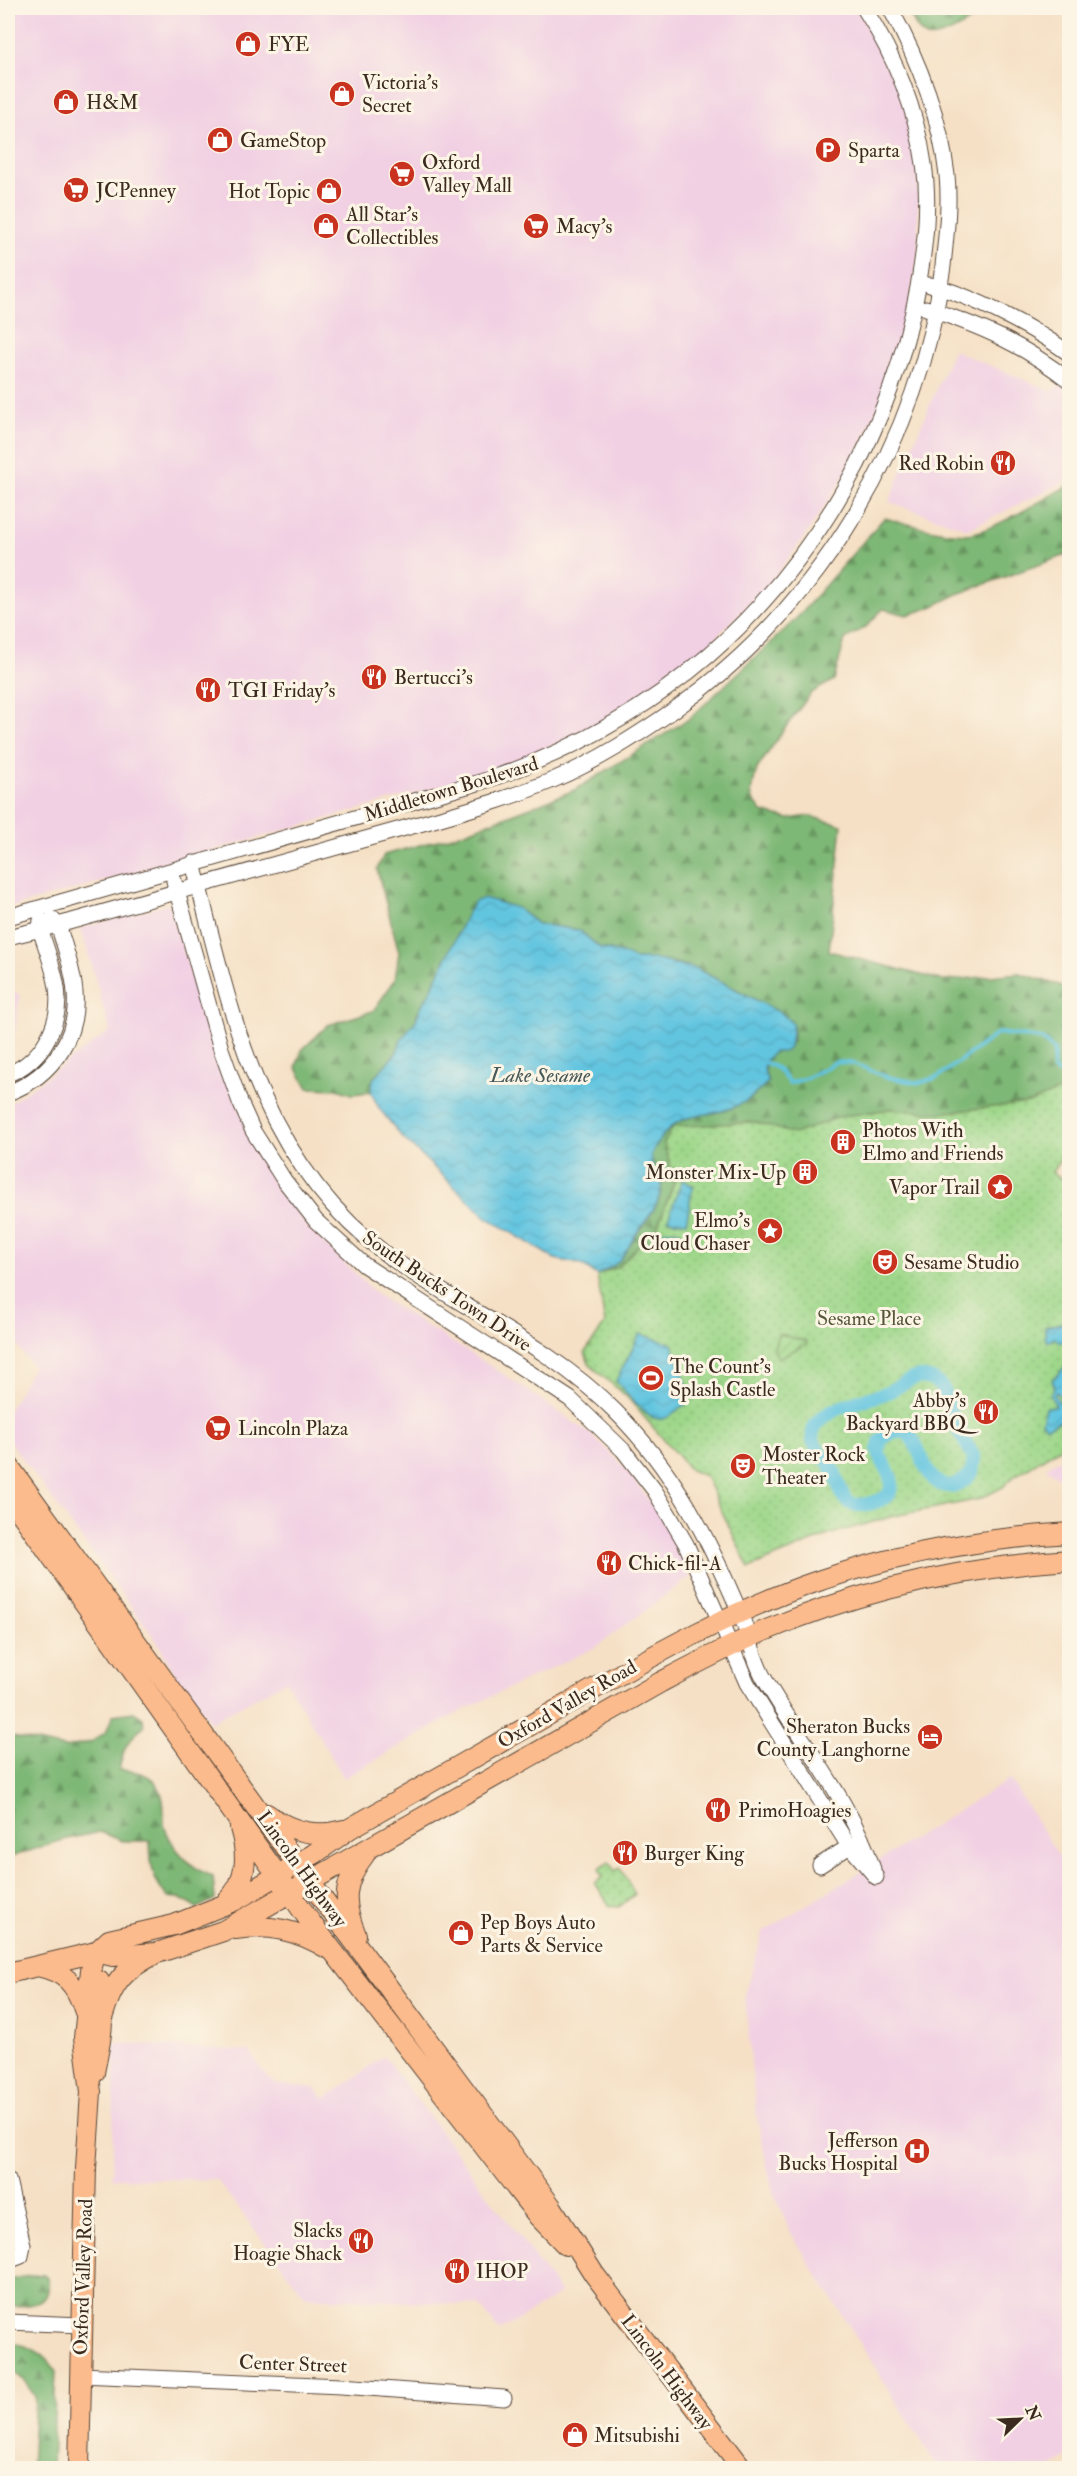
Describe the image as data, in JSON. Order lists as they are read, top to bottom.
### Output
{
  "streets": {
    "main road": ["Oxford Valley Road", "Lincoln Highway"],
    "street": ["Middletown Boulevard", "South Bucks Town Drive", "Center Street"]
  },
  "crossings": [
    ["Middletown Boulevard", "South Bucks Town Drive"],
    ["South Bucks Town Drive", "Oxford Valley Road"],
    ["Oxford Valley Road", "Lincoln Highway"],
    ["Oxford Valley Road", "Center Street"]
  ],
  "water": ["Lake Sesame"],
  "parks": ["Sesame Place"],
  "places": {
    "shop": [
      "FYE",
      "Victoria's Secret",
      "H&M",
      "GameStop",
      "Hot Topic",
      "All Star's Collectibles",
      "Pep Boys Auto Parts & Service",
      "Mitsubishi"
    ],
    "parking": ["Sparta"],
    "supermarket": [
      "Oxford Valley Mall",
      "JCPenney",
      "Macy's",
      "Lincoln Plaza"
    ],
    "restaurant": [
      "Red Robin",
      "Bertucci's",
      "TGI Friday's",
      "Abby's Backyard BBQ",
      "Chick-fil-A",
      "PrimoHoagies",
      "Burger King",
      "Slacks Hoagie Shack",
      "IHOP"
    ],
    "building": ["Photos With Elmo and Friends", "Monster Mix-Up"],
    "place": ["Vapor Trail", "Elmo's Cloud Chaser"],
    "theatre": ["Sesame Studio", "Moster Rock Theater"],
    "sports": ["The Count's Splash Castle"],
    "hotel": ["Sheraton Bucks County Langhorne"],
    "hospital": ["Jefferson Bucks Hospital"]
  },
  "north": "top right"
}
